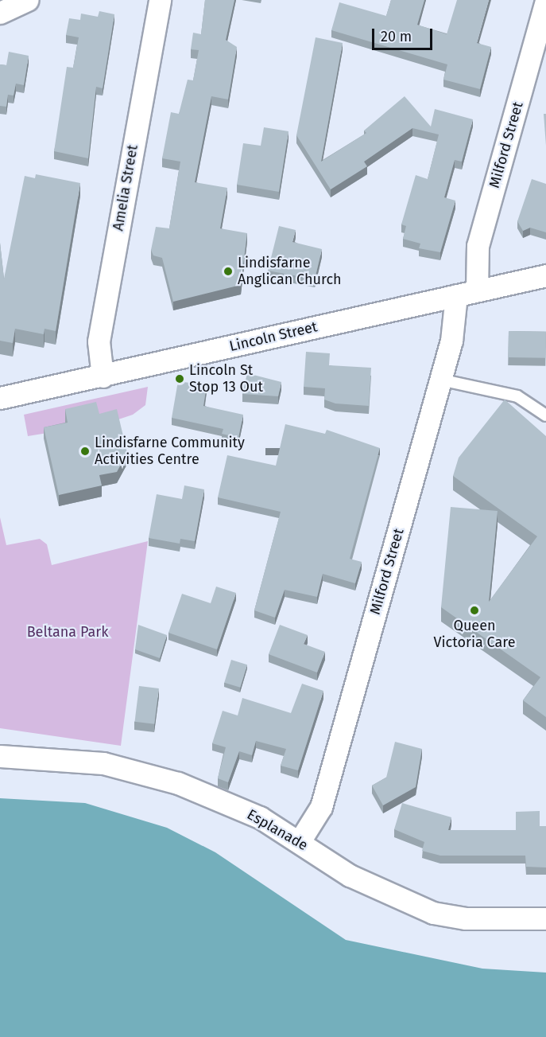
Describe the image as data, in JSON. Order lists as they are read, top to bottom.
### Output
{
  "streets": {
    "street": [
      "Milford Street",
      "Amelia Street",
      "Lincoln Street",
      "Esplanade"
    ]
  },
  "crossings": [
    ["Milford Street", "Lincoln Street"],
    ["Milford Street", "Esplanade"],
    ["Amelia Street", "Lincoln Street"]
  ],
  "parks": ["Beltana Park"],
  "places": [
    "Lindisfarne Anglican Church",
    "Lincoln St Stop 13 Out",
    "Lindisfarne Community Activities Centre",
    "Queen Victoria Care"
  ],
  "scale_bar": "20 m"
}
